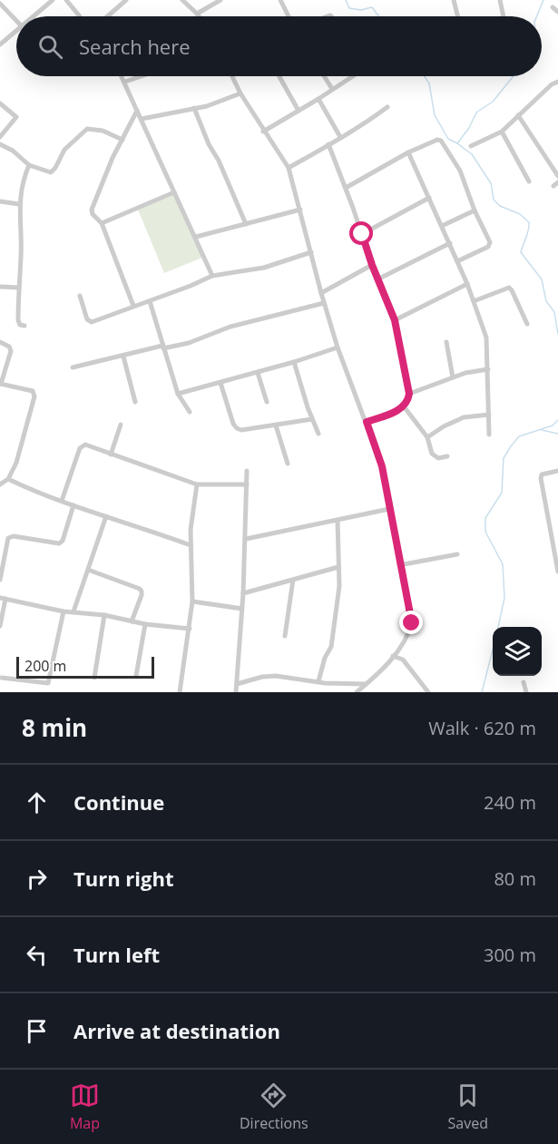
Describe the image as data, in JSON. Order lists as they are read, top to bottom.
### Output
{
  "scale_bar": "200 m",
  "page": {
    "search": "Search here",
    "scale": "200 m",
    "heading": ["8 min", "Walk · 620 m"],
    "list": [
      ["Continue", "240 m"],
      ["Turn right", "80 m"],
      ["Turn left", "300 m"],
      "Arrive at destination"
    ],
    "nav": ["Map", "Directions", "Saved"]
  }
}
